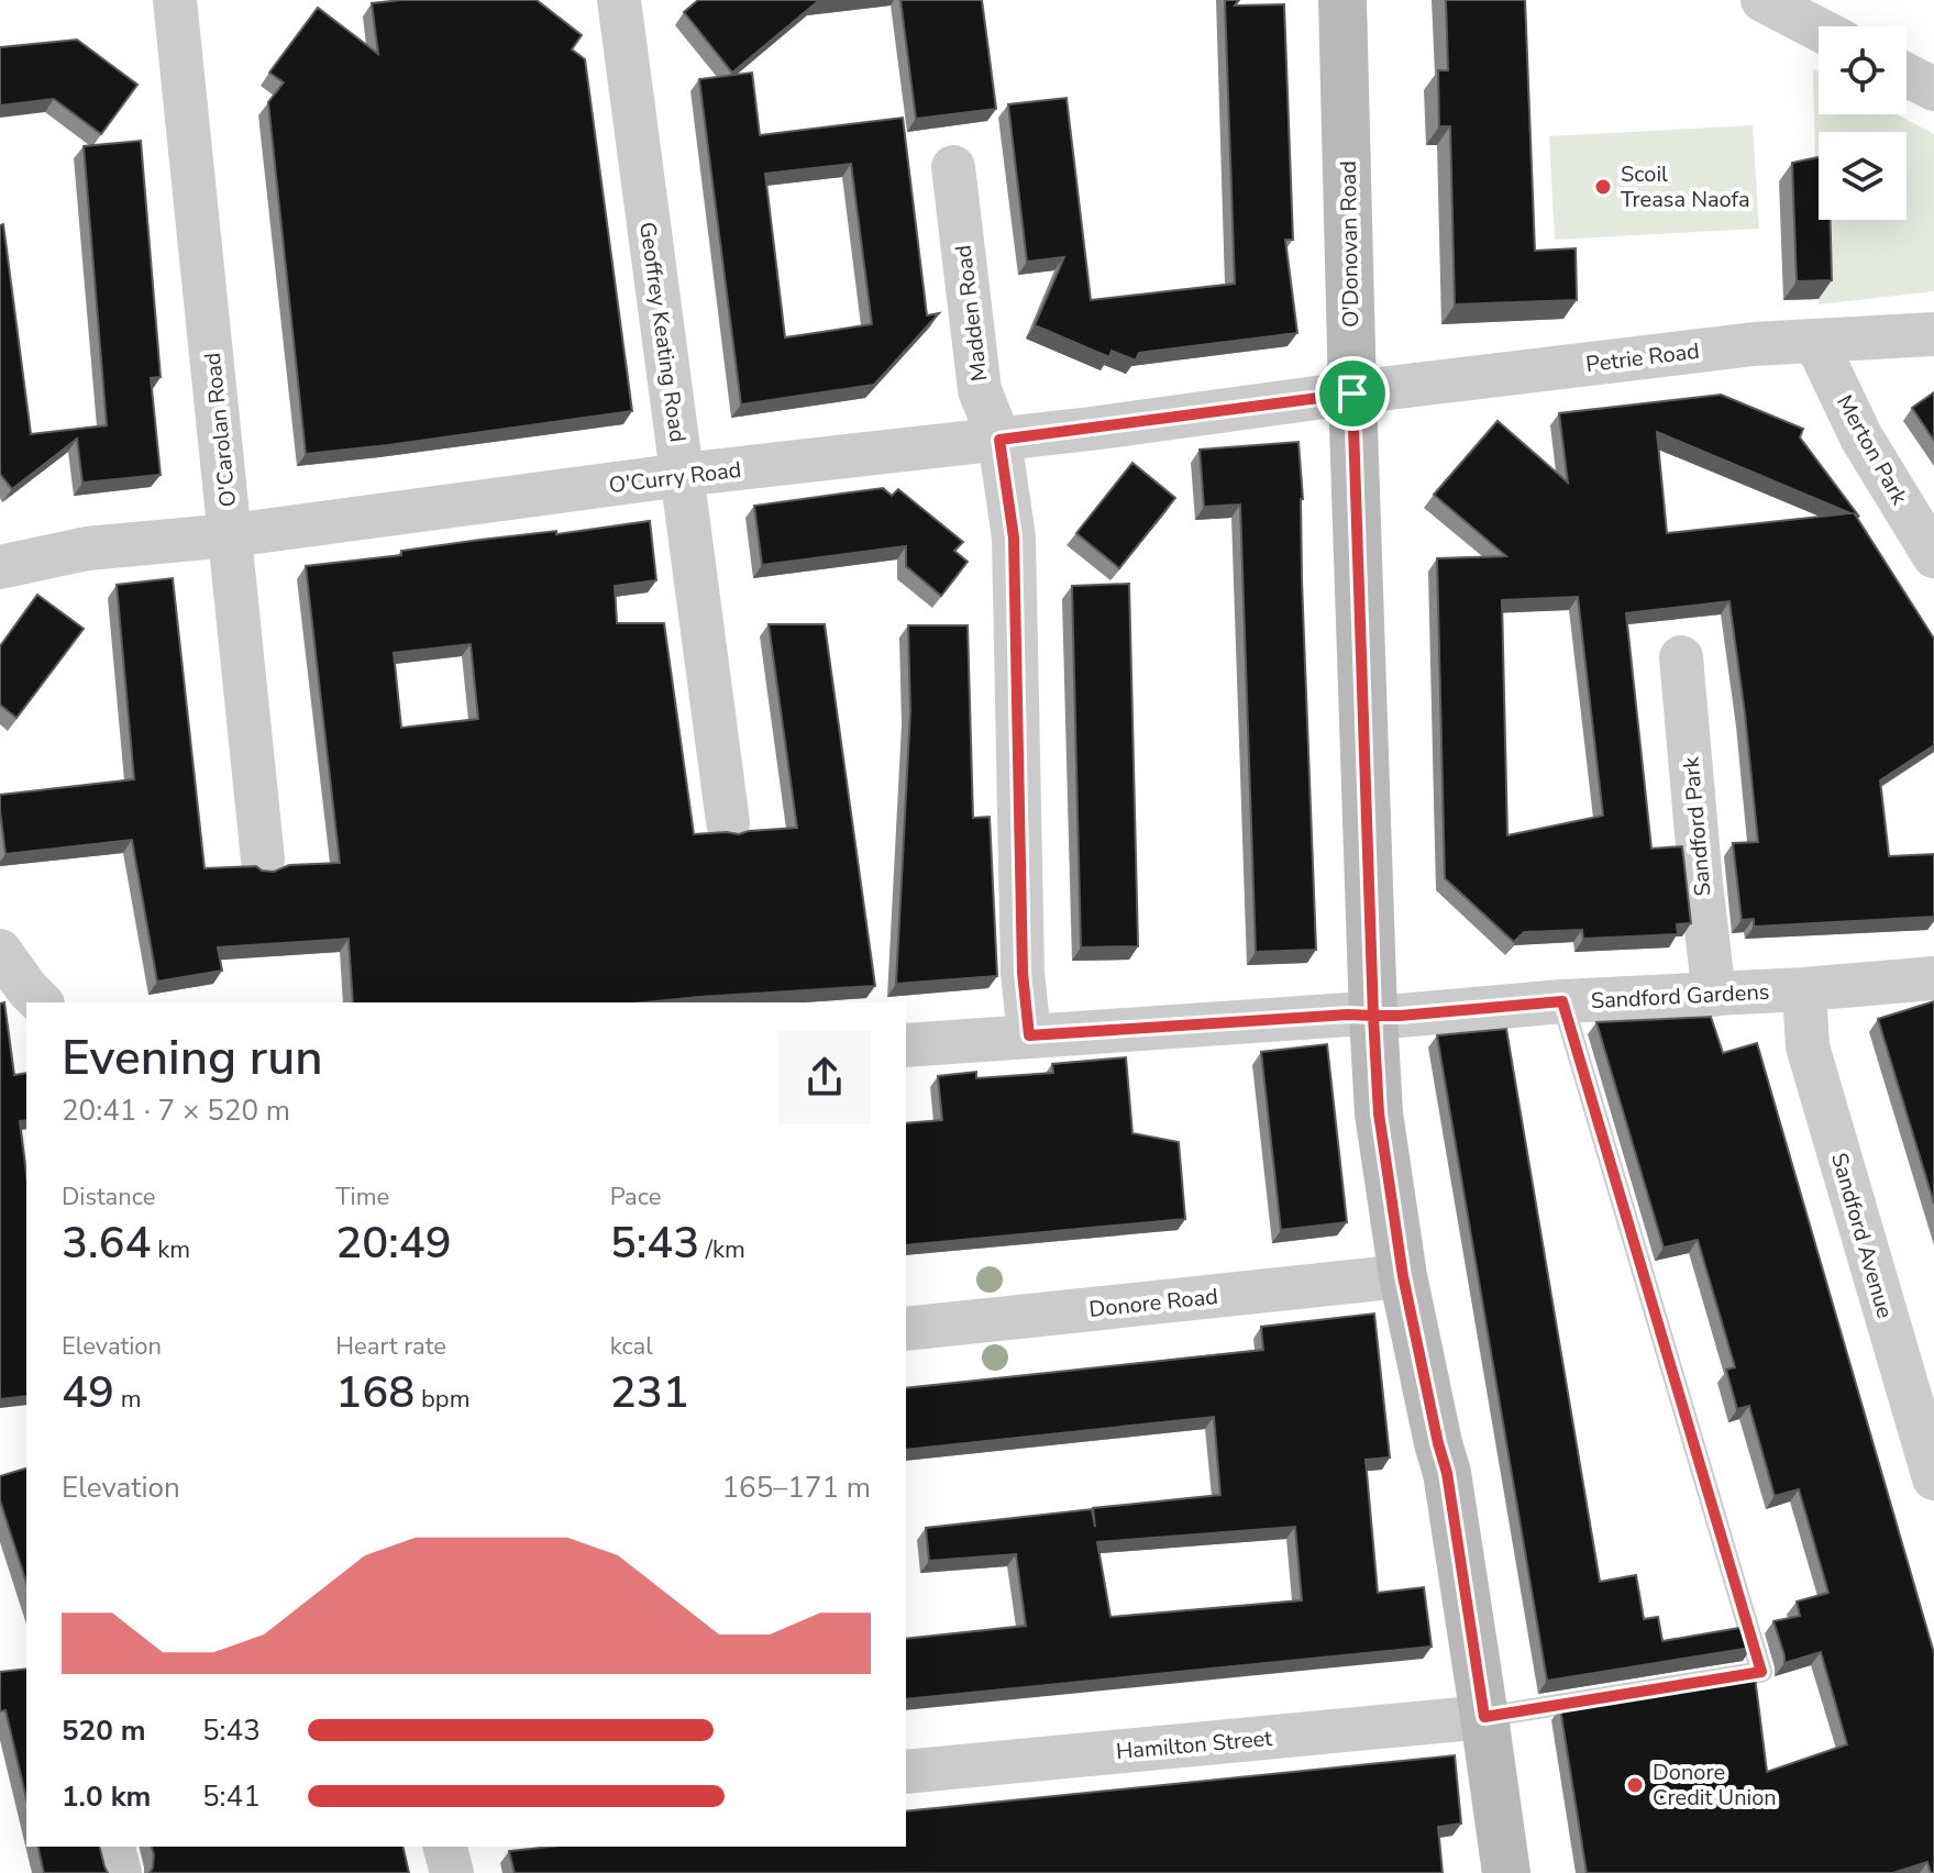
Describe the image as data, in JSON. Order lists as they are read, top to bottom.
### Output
{
  "streets": {
    "street": [
      "O'Donovan Road",
      "Madden Road",
      "Geoffrey Keating Road",
      "Petrie Road",
      "O'Carolan Road",
      "Merton Park",
      "O'Curry Road",
      "Sandford Park",
      "Sandford Gardens",
      "Sandford Avenue",
      "Donore Road",
      "Hamilton Street"
    ]
  },
  "crossings": [
    ["O'Donovan Road", "Petrie Road"],
    ["O'Donovan Road", "O'Curry Road"],
    ["O'Donovan Road", "Sandford Gardens"],
    ["O'Donovan Road", "Donore Road"],
    ["O'Donovan Road", "Hamilton Street"],
    ["Madden Road", "O'Curry Road"],
    ["Madden Road", "Sandford Gardens"],
    ["Geoffrey Keating Road", "O'Curry Road"],
    ["Petrie Road", "Merton Park"],
    ["Petrie Road", "O'Curry Road"],
    ["O'Carolan Road", "O'Curry Road"],
    ["Sandford Park", "Sandford Gardens"],
    ["Sandford Gardens", "Sandford Avenue"]
  ],
  "places": ["Scoil Treasa Naofa", "Donore Credit Union"],
  "page": {
    "heading": ["Evening run", "20:41 · 7 × 520 m"],
    "stats": [
      ["Distance", "3.64 km"],
      ["Time", "20:49"],
      ["Pace", "5:43 /km"],
      ["Elevation", "49 m"],
      ["Heart rate", "168 bpm"],
      ["kcal", "231"]
    ],
    "chart": ["Elevation", "165–171 m"],
    "list": [
      {
        "name": "520 m",
        "note": "5:43"
      },
      {
        "name": "1.0 km",
        "note": "5:41"
      }
    ]
  }
}
